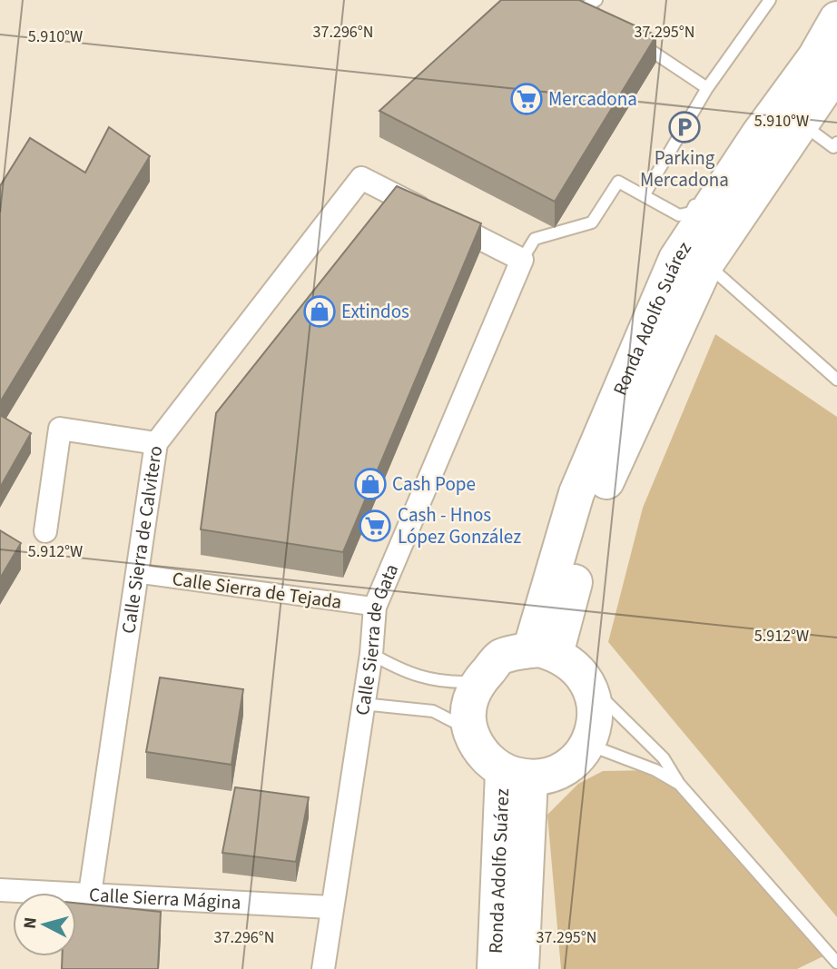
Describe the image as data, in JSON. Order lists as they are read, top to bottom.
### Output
{
  "streets": {
    "main road": ["Ronda Adolfo Suárez"],
    "street": [
      "Calle Sierra de Calvitero",
      "Calle Sierra de Tejada",
      "Calle Sierra de Gata",
      "Calle Sierra Mágina"
    ]
  },
  "crossings": [
    ["Calle Sierra de Calvitero", "Calle Sierra de Tejada"],
    ["Calle Sierra de Calvitero", "Calle Sierra de Gata"],
    ["Calle Sierra de Calvitero", "Calle Sierra Mágina"],
    ["Calle Sierra de Tejada", "Calle Sierra de Gata"],
    ["Calle Sierra de Gata", "Calle Sierra Mágina"]
  ],
  "places": {
    "supermarket": ["Mercadona", "Cash - Hnos López González"],
    "parking": ["Parking Mercadona"],
    "shop": ["Extindos", "Cash Pope"]
  },
  "north": "left",
  "coordinates": [
    "37.296°N",
    "37.295°N",
    "5.910°W",
    "5.912°W"
  ]
}
